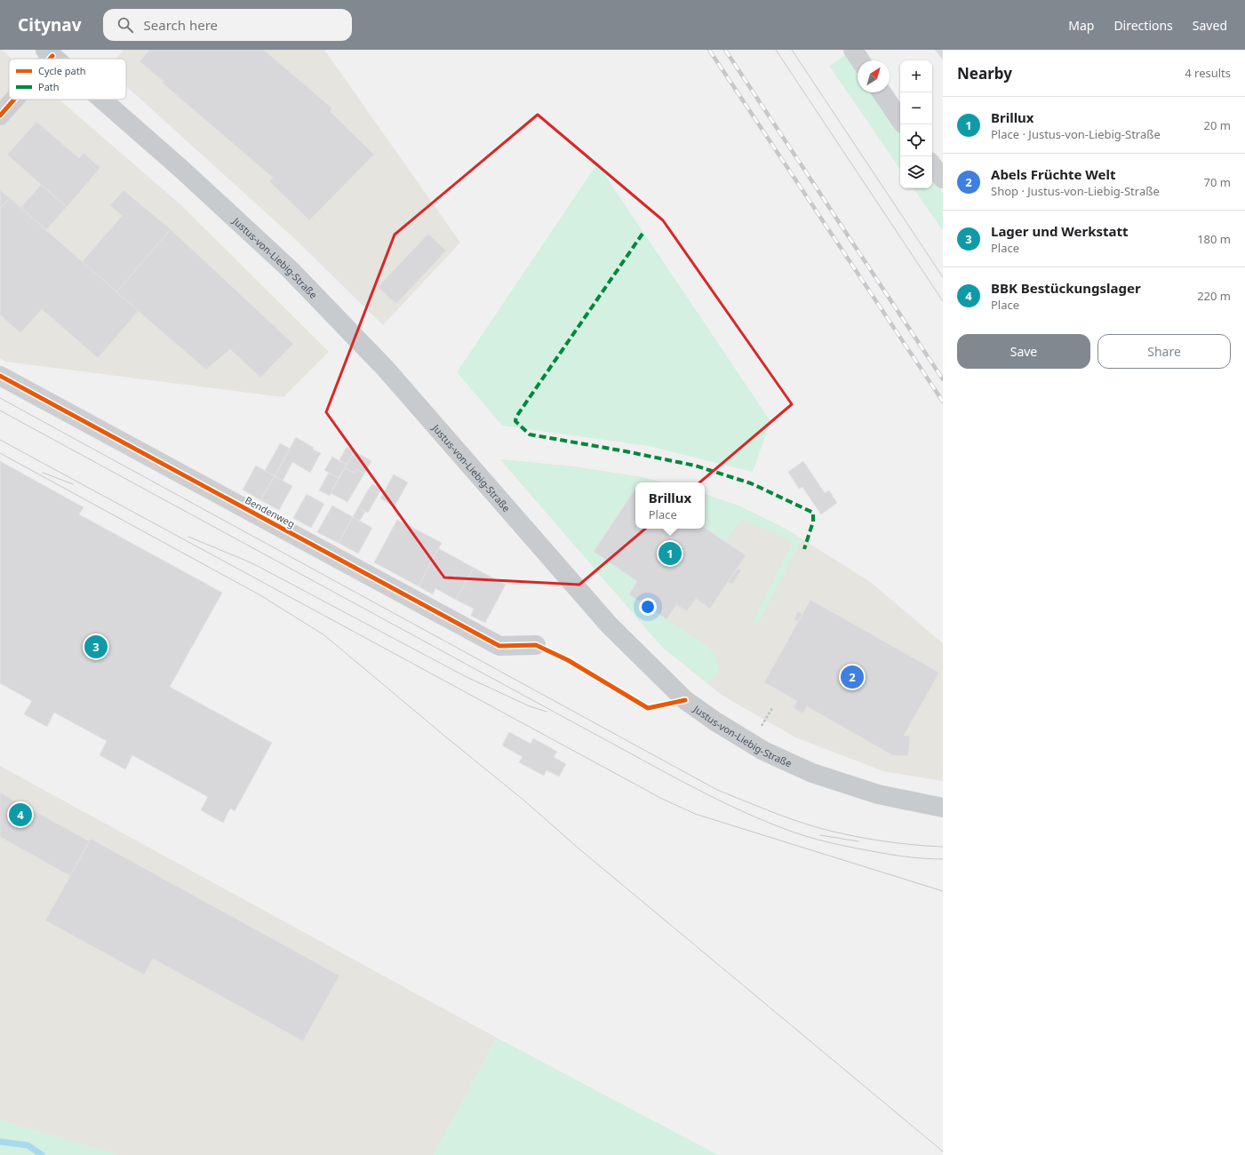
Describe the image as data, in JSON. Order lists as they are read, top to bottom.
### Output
{
  "streets": {
    "main road": ["Justus-von-Liebig-Straße"],
    "street": ["Bendenweg"]
  },
  "legend": ["Cycle path", "Path"],
  "north": "top right",
  "page": {
    "header": "Citynav",
    "search": "Search here",
    "nav": ["Map", "Directions", "Saved"],
    "heading": ["Nearby", "4 results"],
    "map_buttons": ["+", "−"],
    "list": [
      {
        "mark": "1",
        "name": "Brillux",
        "note": "Place · Justus-von-Liebig-Straße",
        "value": "20 m"
      },
      {
        "mark": "2",
        "name": "Abels Früchte Welt",
        "note": "Shop · Justus-von-Liebig-Straße",
        "value": "70 m"
      },
      {
        "mark": "3",
        "name": "Lager und Werkstatt",
        "note": "Place",
        "value": "180 m"
      },
      {
        "mark": "4",
        "name": "BBK Bestückungslager",
        "note": "Place",
        "value": "220 m"
      }
    ],
    "buttons": ["Save", "Share"],
    "popup": ["Brillux", "Place"],
    "pins": [
      "1",
      "3",
      "2",
      "4"
    ]
  }
}
